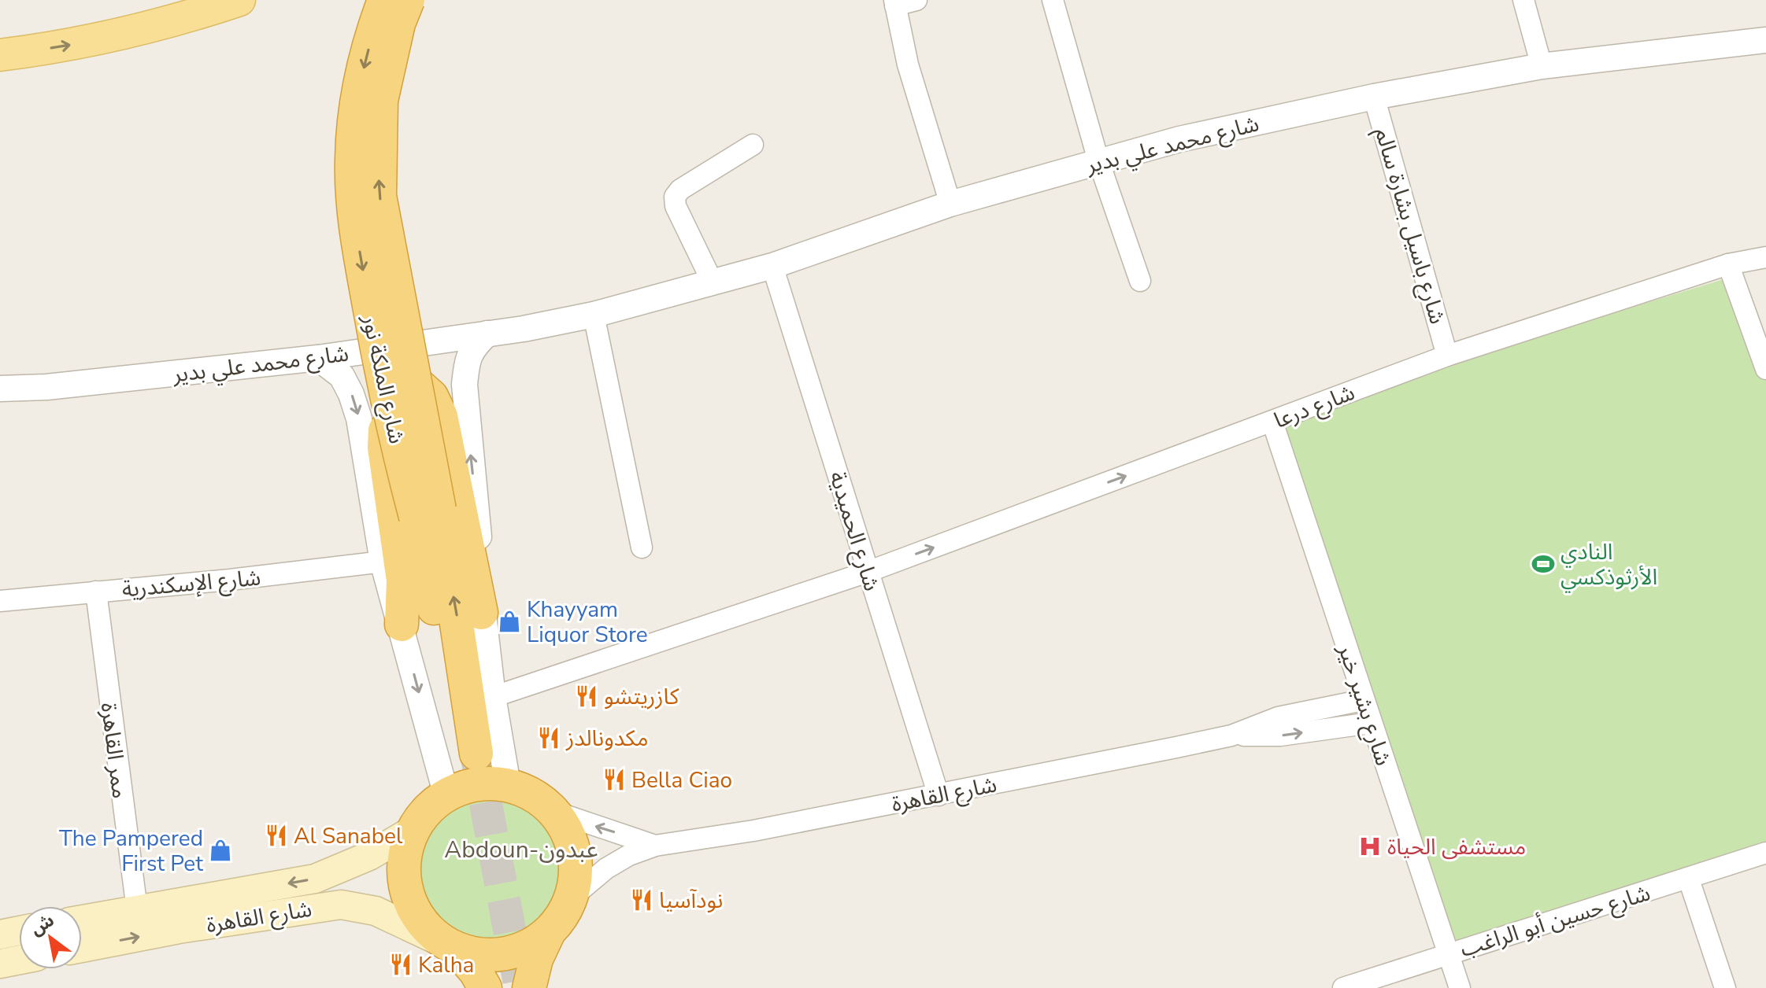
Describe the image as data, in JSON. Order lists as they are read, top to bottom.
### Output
{
  "streets": {
    "highway": ["شارع الملكة نور"],
    "main road": ["شارع القاهرة"],
    "street": [
      "شارع محمد علي بدير",
      "شارع باسيل بشارة سالم",
      "شارع درعا",
      "شارع الحميدية",
      "شارع الإسكندرية",
      "شارع بشير خير",
      "ممر القاهرة",
      "شارع حسين أبو الراغب"
    ]
  },
  "crossings": [
    ["شارع محمد علي بدير", "شارع باسيل بشارة سالم"],
    ["شارع محمد علي بدير", "شارع الملكة نور"],
    ["شارع محمد علي بدير", "شارع الحميدية"],
    ["شارع باسيل بشارة سالم", "شارع درعا"],
    ["شارع الملكة نور", "شارع الإسكندرية"],
    ["شارع درعا", "شارع الحميدية"],
    ["شارع درعا", "شارع بشير خير"],
    ["شارع الحميدية", "شارع القاهرة"],
    ["شارع الإسكندرية", "ممر القاهرة"],
    ["شارع بشير خير", "شارع القاهرة"],
    ["شارع بشير خير", "شارع حسين أبو الراغب"],
    ["ممر القاهرة", "شارع القاهرة"]
  ],
  "districts": ["Abdoun-عبدون"],
  "places": {
    "sports": ["النادي الأرثوذكسي"],
    "shop": ["Khayyam Liquor Store", "The Pampered First Pet"],
    "restaurant": [
      "كازريتشو",
      "مكدونالدز",
      "Bella Ciao",
      "Al Sanabel",
      "نودآسيا",
      "Kalha"
    ],
    "hospital": ["مستشفى الحياة"]
  },
  "north": "top left"
}
